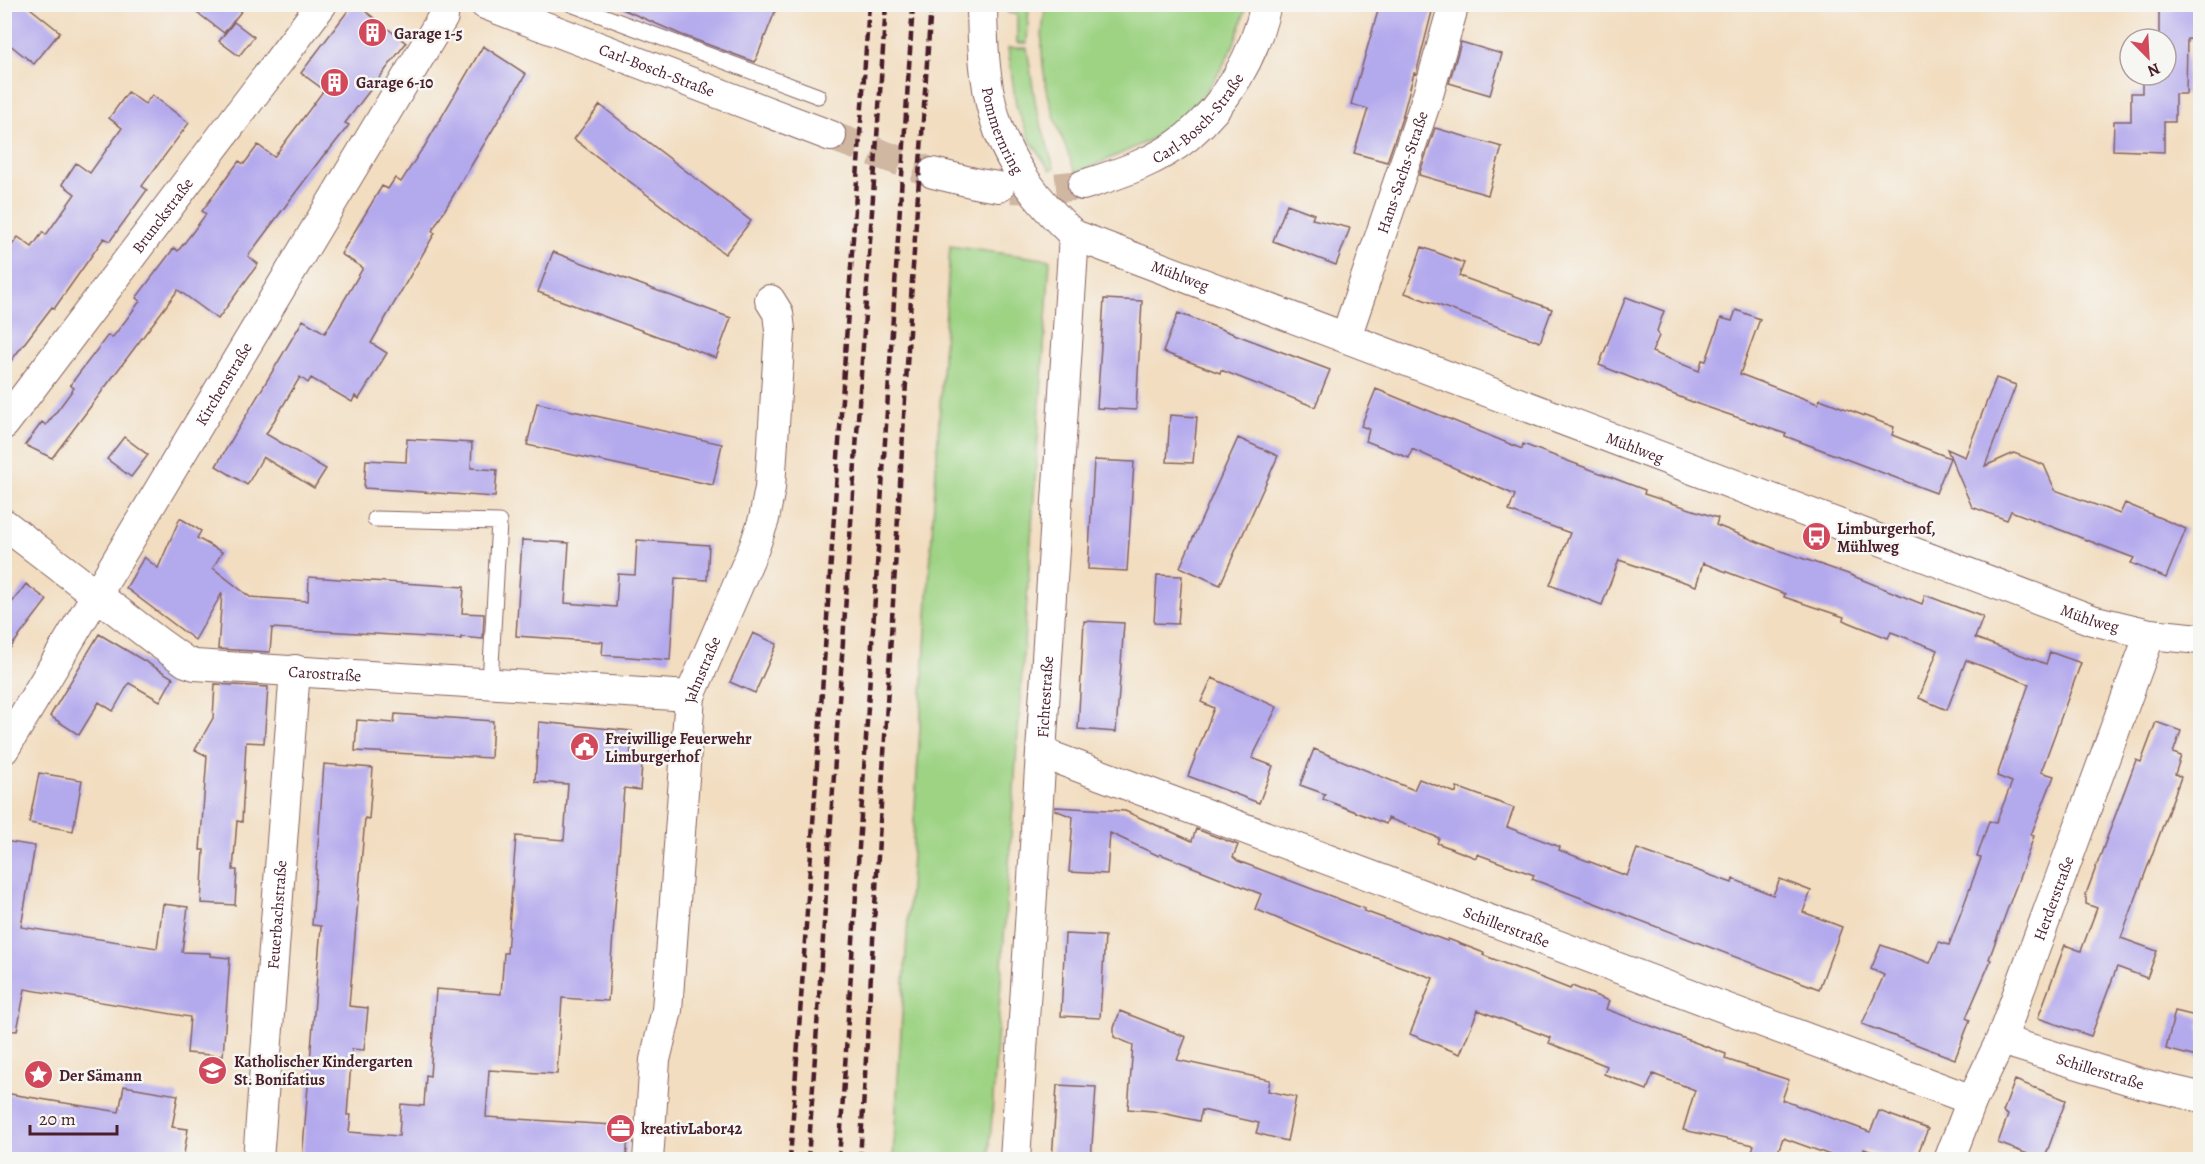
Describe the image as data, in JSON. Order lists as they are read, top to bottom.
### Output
{
  "streets": {
    "street": [
      "Carl-Bosch-Straße",
      "Pommernring",
      "Hans-Sachs-Straße",
      "Brunckstraße",
      "Mühlweg",
      "Kirchenstraße",
      "Jahnstraße",
      "Carostraße",
      "Fichtestraße",
      "Herderstraße",
      "Feuerbachstraße",
      "Schillerstraße"
    ]
  },
  "crossings": [
    ["Pommernring", "Mühlweg"],
    ["Pommernring", "Fichtestraße"],
    ["Hans-Sachs-Straße", "Mühlweg"],
    ["Mühlweg", "Fichtestraße"],
    ["Mühlweg", "Herderstraße"],
    ["Kirchenstraße", "Carostraße"],
    ["Jahnstraße", "Carostraße"],
    ["Carostraße", "Feuerbachstraße"],
    ["Fichtestraße", "Schillerstraße"],
    ["Herderstraße", "Schillerstraße"]
  ],
  "places": {
    "building": ["Garage 1-5", "Garage 6-10"],
    "bus stop": ["Limburgerhof, Mühlweg"],
    "public building": ["Freiwillige Feuerwehr Limburgerhof"],
    "school or university": ["Katholischer Kindergarten St. Bonifatius"],
    "place": ["Der Sämann"],
    "office": ["kreativLabor42"]
  },
  "scale_bar": "20 m",
  "north": "bottom right"
}
